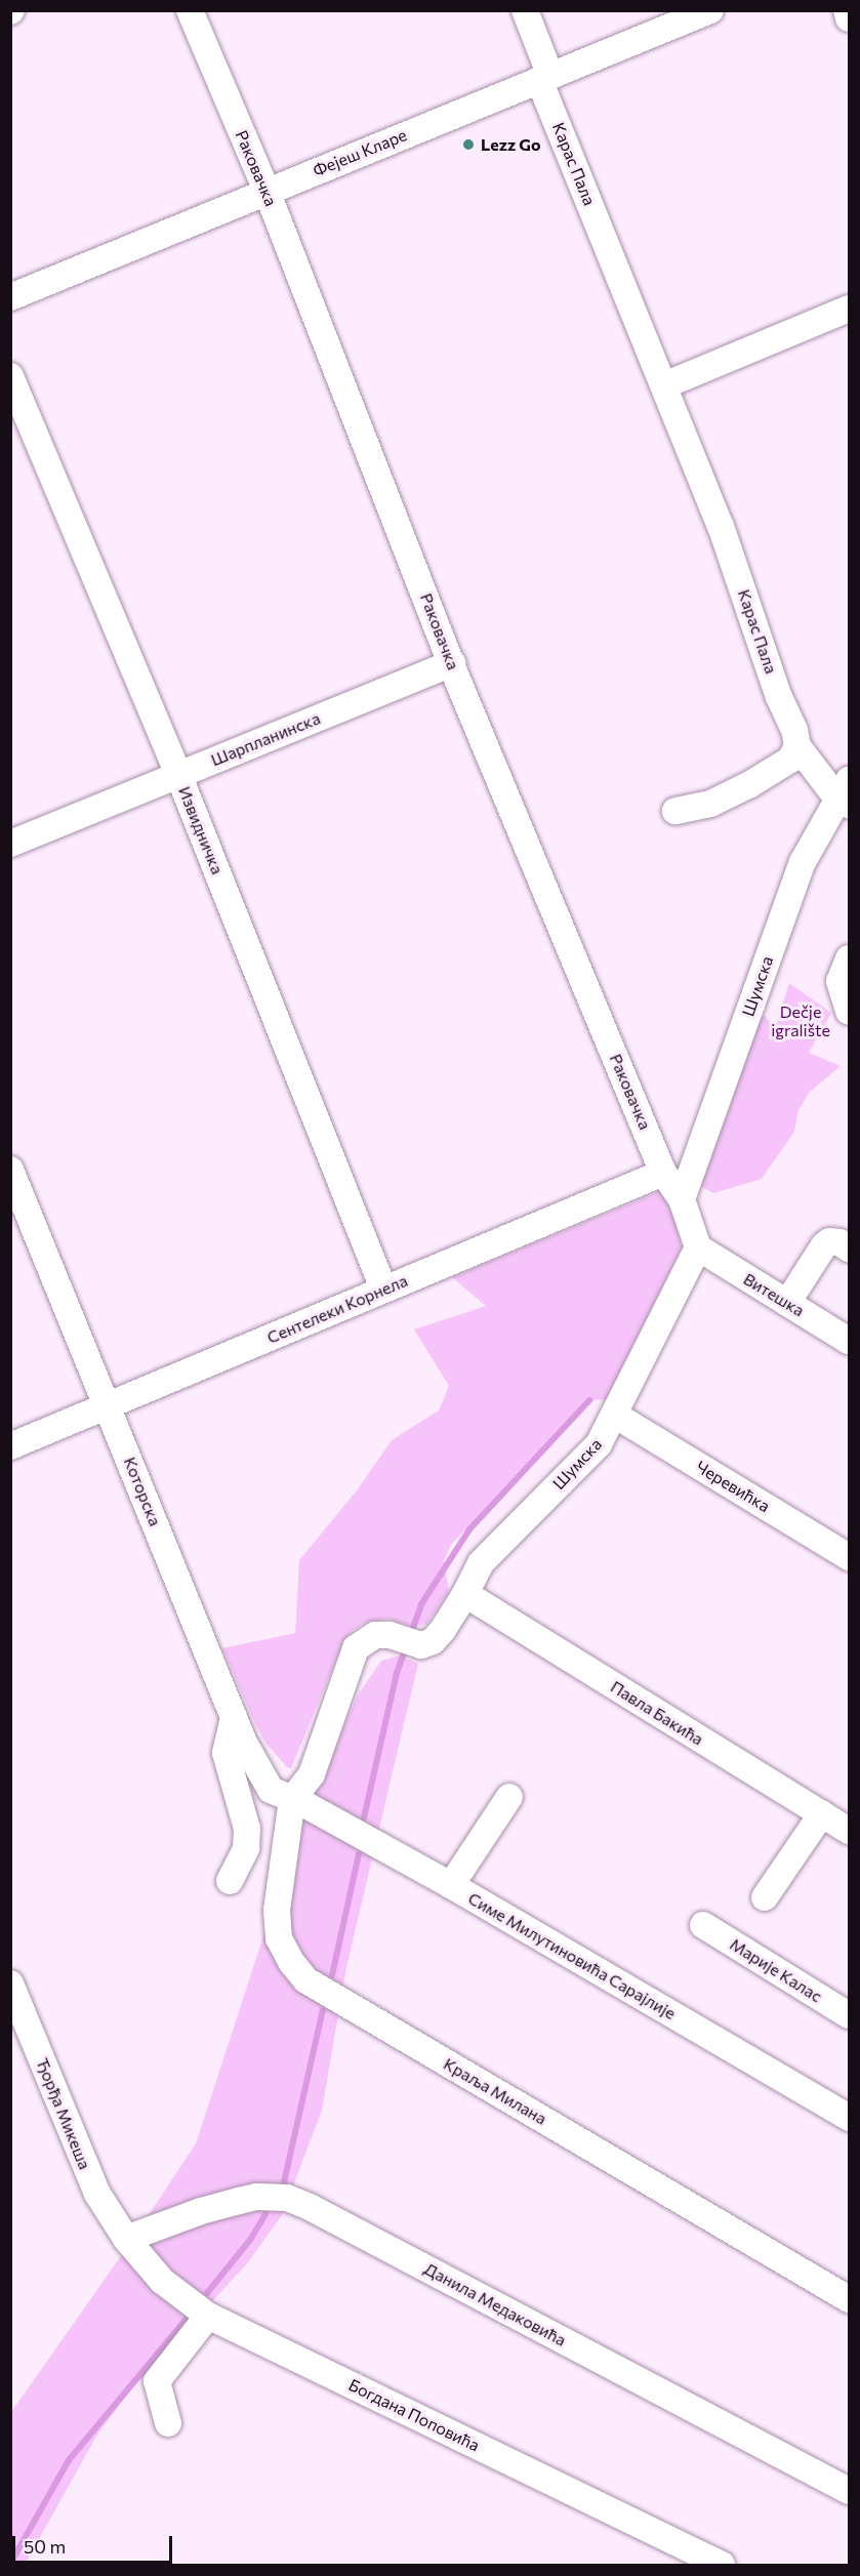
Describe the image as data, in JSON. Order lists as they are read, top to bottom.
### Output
{
  "streets": {
    "street": [
      "Фејеш Кларе",
      "Карас Пала",
      "Раковачка",
      "Шарпланинска",
      "Извидничка",
      "Шумска",
      "Витешка",
      "Сентелеки Корнела",
      "Черевићка",
      "Которска",
      "Павла Бакића",
      "Симе Милутиновића Сарајлије",
      "Марије Калас",
      "Краља Милана",
      "Ђорђа Микеша",
      "Данила Медаковића",
      "Богдана Поповића"
    ]
  },
  "crossings": [
    ["Фејеш Кларе", "Карас Пала"],
    ["Фејеш Кларе", "Раковачка"],
    ["Раковачка", "Шарпланинска"],
    ["Раковачка", "Шумска"],
    ["Раковачка", "Витешка"],
    ["Раковачка", "Сентелеки Корнела"],
    ["Шарпланинска", "Извидничка"],
    ["Извидничка", "Сентелеки Корнела"],
    ["Шумска", "Витешка"],
    ["Шумска", "Черевићка"],
    ["Шумска", "Которска"],
    ["Шумска", "Павла Бакића"],
    ["Шумска", "Симе Милутиновића Сарајлије"],
    ["Шумска", "Краља Милана"],
    ["Сентелеки Корнела", "Которска"],
    ["Которска", "Симе Милутиновића Сарајлије"],
    ["Которска", "Краља Милана"],
    ["Симе Милутиновића Сарајлије", "Краља Милана"],
    ["Ђорђа Микеша", "Данила Медаковића"],
    ["Ђорђа Микеша", "Богдана Поповића"],
    ["Данила Медаковића", "Богдана Поповића"]
  ],
  "parks": ["Dečje igralište"],
  "places": ["Lezz Go"],
  "scale_bar": "50 m"
}
